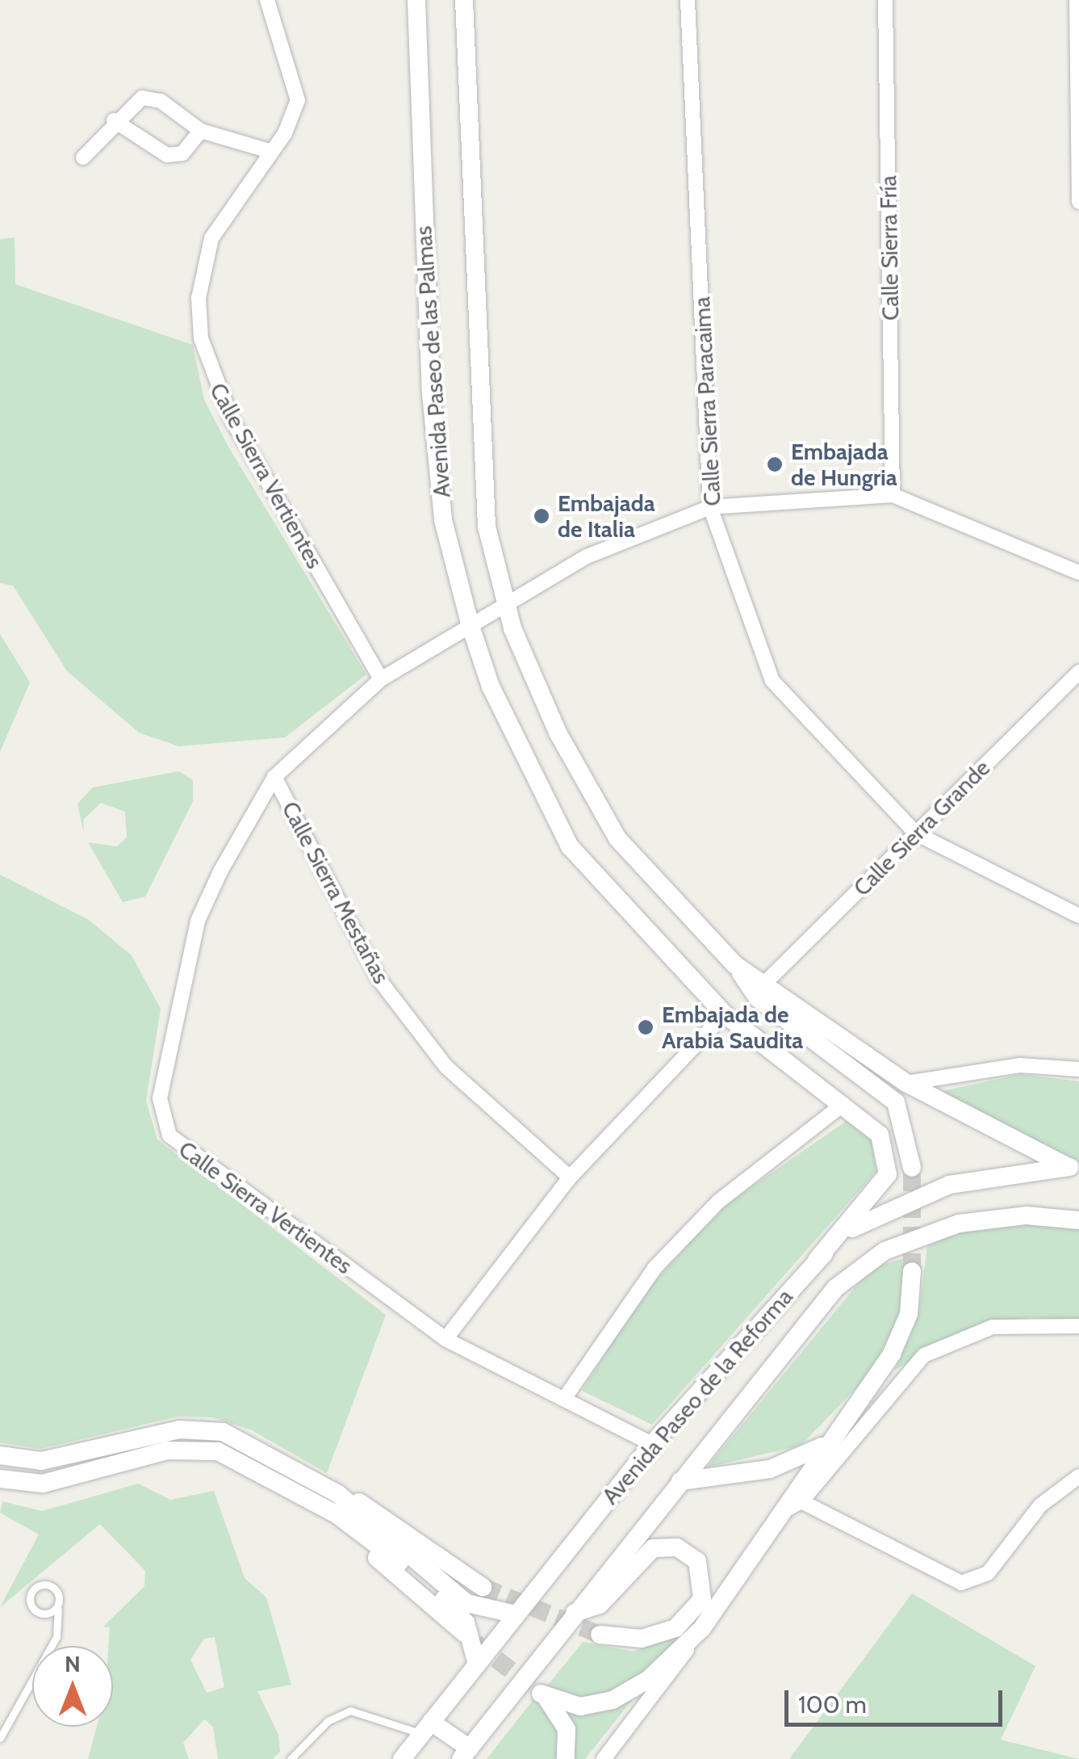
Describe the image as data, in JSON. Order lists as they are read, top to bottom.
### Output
{
  "streets": {
    "main road": ["Avenida Paseo de las Palmas", "Avenida Paseo de la Reforma"],
    "street": [
      "Calle Sierra Fría",
      "Calle Sierra Paracaima",
      "Calle Sierra Vertientes",
      "Calle Sierra Grande",
      "Calle Sierra Mestañas"
    ]
  },
  "crossings": [
    ["Calle Sierra Fría", "Calle Sierra Vertientes"],
    ["Avenida Paseo de las Palmas", "Calle Sierra Vertientes"],
    ["Avenida Paseo de las Palmas", "Calle Sierra Grande"],
    ["Avenida Paseo de las Palmas", "Avenida Paseo de la Reforma"],
    ["Calle Sierra Paracaima", "Calle Sierra Vertientes"],
    ["Calle Sierra Paracaima", "Calle Sierra Grande"],
    ["Calle Sierra Vertientes", "Calle Sierra Mestañas"],
    ["Calle Sierra Vertientes", "Avenida Paseo de la Reforma"]
  ],
  "places": ["Embajada de Hungria", "Embajada de Italia", "Embajada de Arabia Saudita"],
  "scale_bar": "100 m",
  "north": "top"
}
